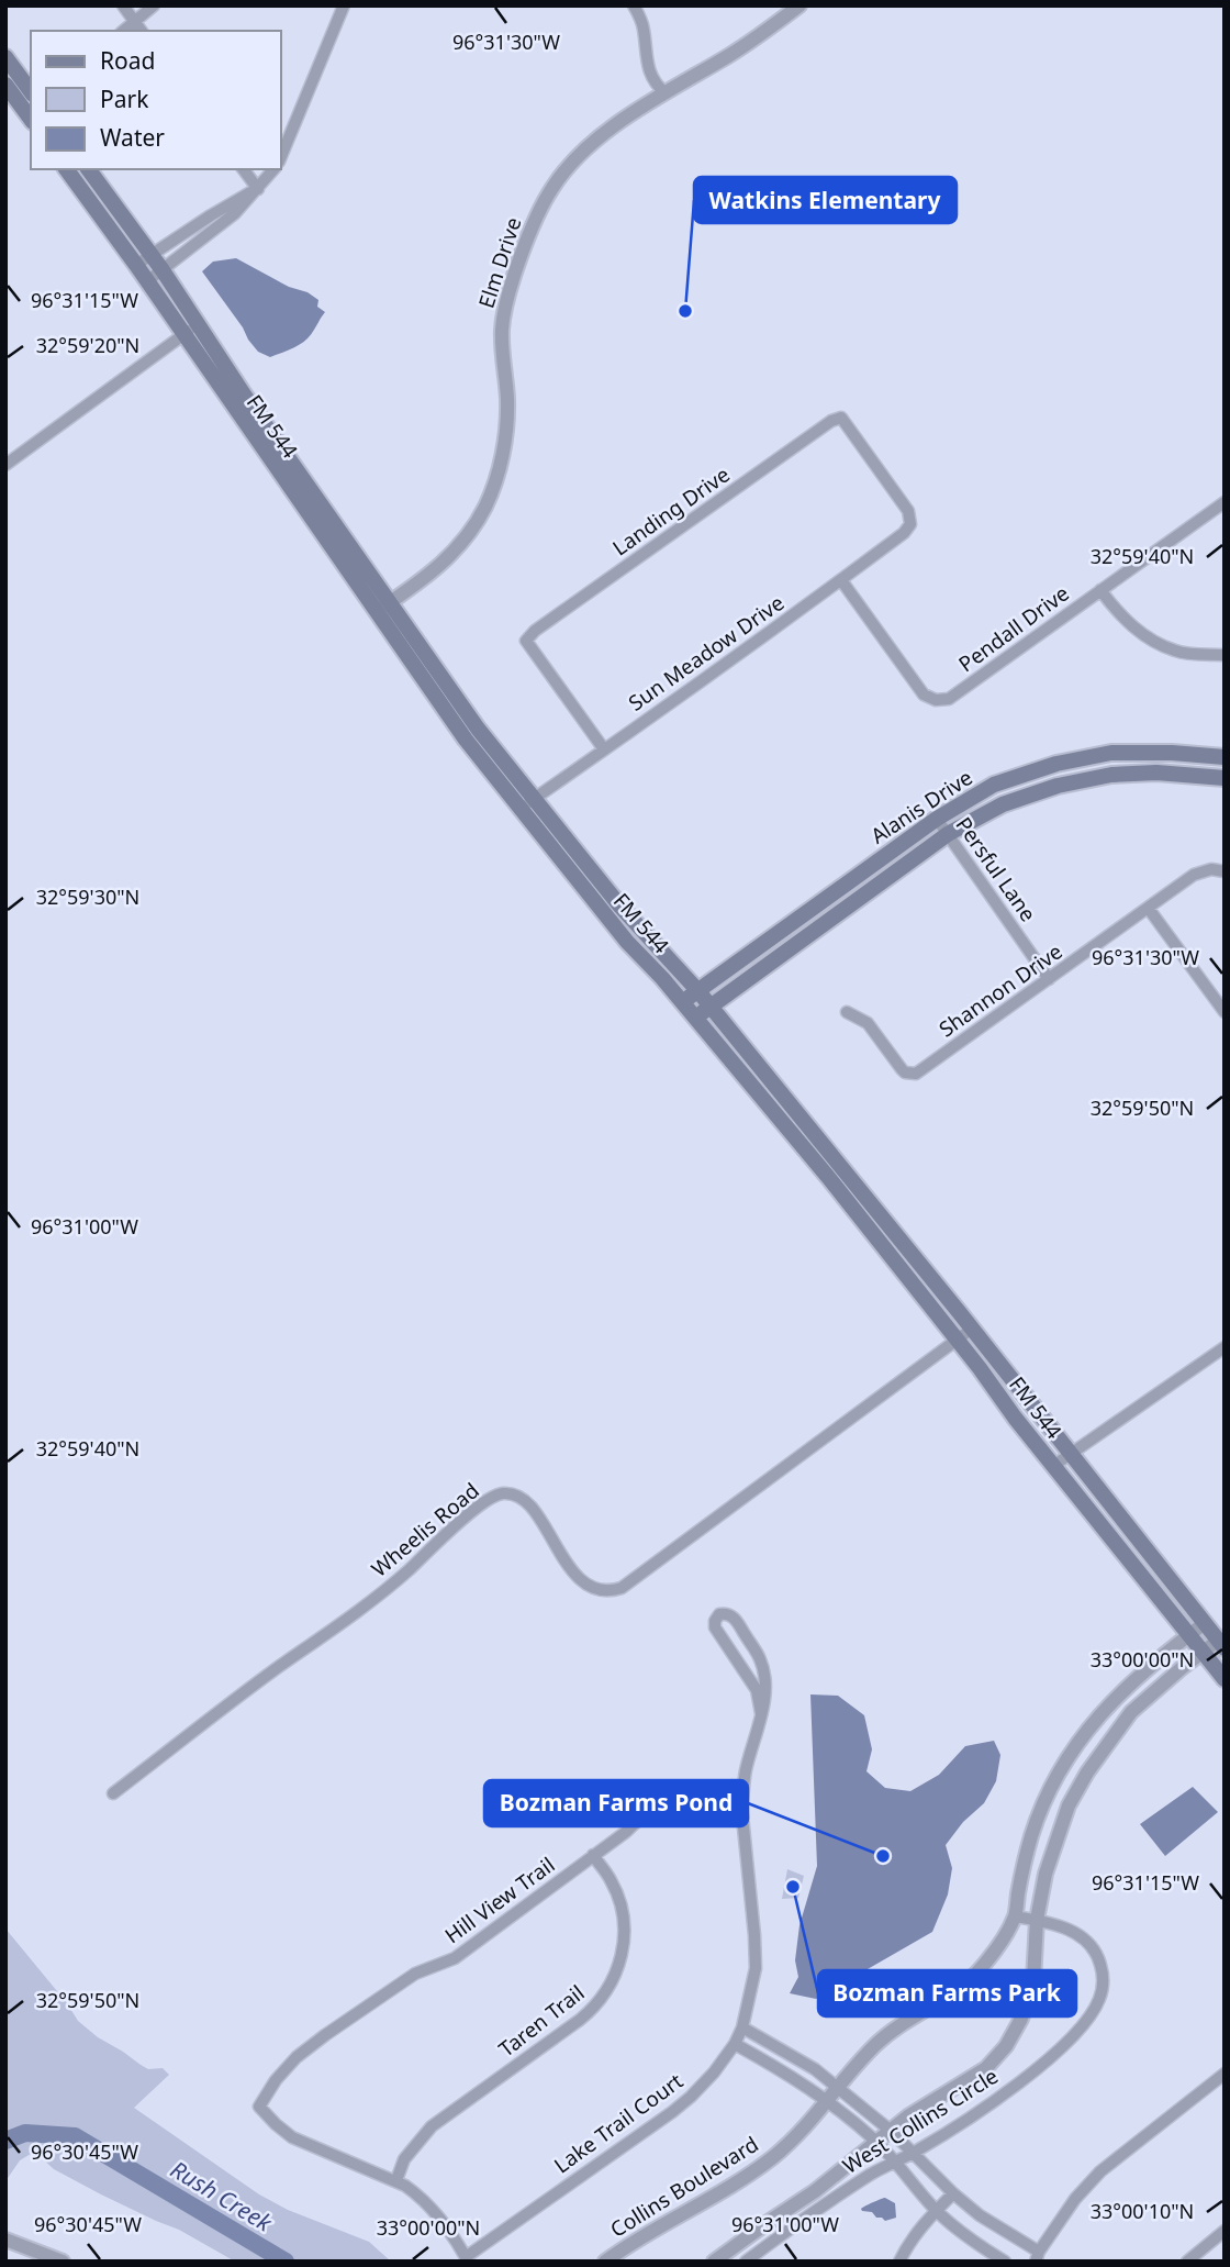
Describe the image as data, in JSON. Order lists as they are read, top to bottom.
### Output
{
  "streets": {
    "main road": ["FM 544", "Alanis Drive"],
    "street": [
      "Elm Drive",
      "Landing Drive",
      "Pendall Drive",
      "Sun Meadow Drive",
      "Persful Lane",
      "Shannon Drive",
      "Wheelis Road",
      "Hill View Trail",
      "Taren Trail",
      "West Collins Circle",
      "Lake Trail Court",
      "Collins Boulevard"
    ]
  },
  "crossings": [
    ["Elm Drive", "FM 544"],
    ["FM 544", "Sun Meadow Drive"],
    ["FM 544", "Alanis Drive"],
    ["FM 544", "Wheelis Road"],
    ["FM 544", "Collins Boulevard"],
    ["Landing Drive", "Sun Meadow Drive"],
    ["Pendall Drive", "Sun Meadow Drive"],
    ["Alanis Drive", "Persful Lane"],
    ["Persful Lane", "Shannon Drive"],
    ["Hill View Trail", "Taren Trail"],
    ["Hill View Trail", "Lake Trail Court"],
    ["Taren Trail", "Lake Trail Court"],
    ["West Collins Circle", "Collins Boulevard"]
  ],
  "water": ["Rush Creek"],
  "places": ["Watkins Elementary", "Bozman Farms Pond", "Bozman Farms Park"],
  "legend": ["Road", "Park", "Water"],
  "coordinates": [
    "96°31'30\"W",
    "96°31'15\"W",
    "32°59'20\"N",
    "32°59'40\"N",
    "32°59'30\"N",
    "32°59'50\"N",
    "96°31'00\"W",
    "33°00'00\"N",
    "96°30'45\"W",
    "33°00'10\"N"
  ]
}
